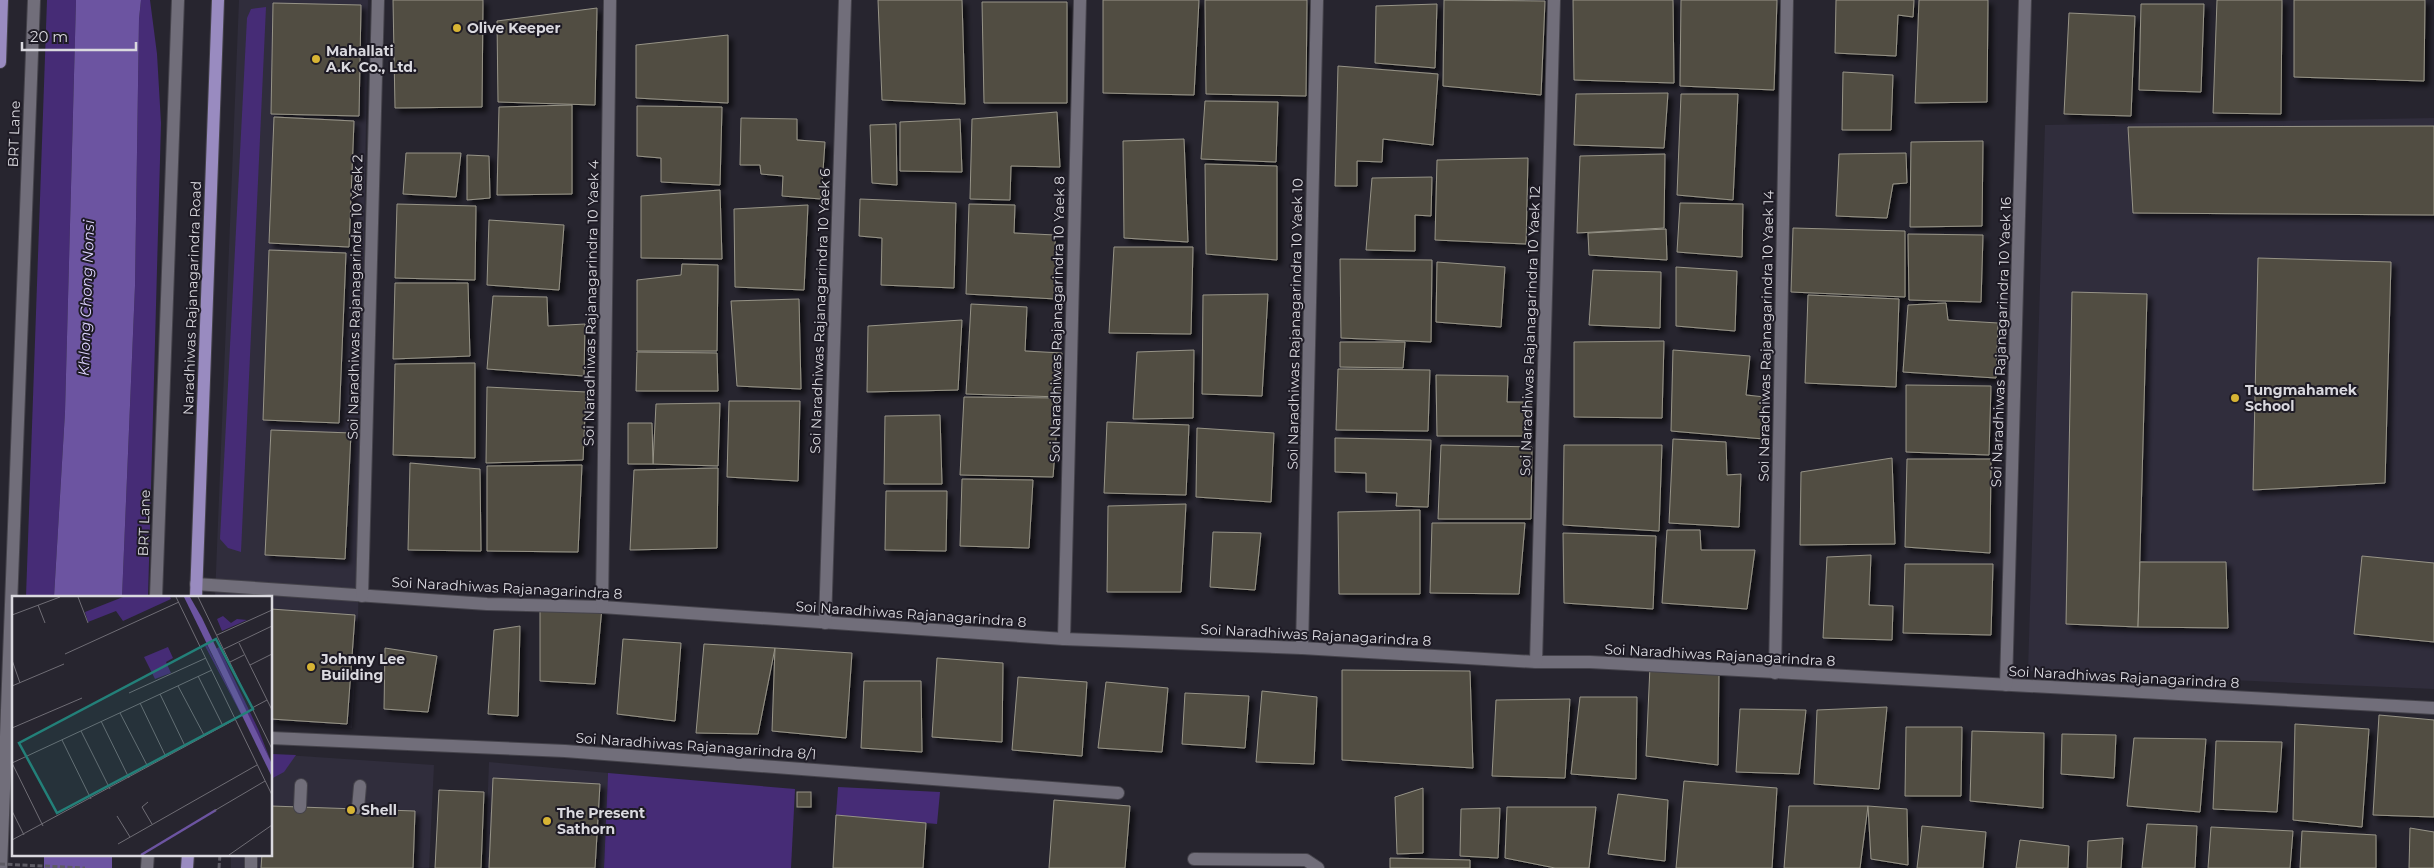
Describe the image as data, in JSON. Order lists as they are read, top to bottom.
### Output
{
  "streets": {
    "main road": ["Naradhiwas Rajanagarindra Road"],
    "street": [
      "BRT Lane",
      "Soi Naradhiwas Rajanagarindra 10 Yaek 2",
      "Soi Naradhiwas Rajanagarindra 10 Yaek 4",
      "Soi Naradhiwas Rajanagarindra 10 Yaek 6",
      "Soi Naradhiwas Rajanagarindra 10 Yaek 8",
      "Soi Naradhiwas Rajanagarindra 10 Yaek 10",
      "Soi Naradhiwas Rajanagarindra 10 Yaek 12",
      "Soi Naradhiwas Rajanagarindra 10 Yaek 14",
      "Soi Naradhiwas Rajanagarindra 10 Yaek 16",
      "Soi Naradhiwas Rajanagarindra 8",
      "Soi Naradhiwas Rajanagarindra 8/1"
    ]
  },
  "crossings": [
    ["Soi Naradhiwas Rajanagarindra 10 Yaek 2", "Soi Naradhiwas Rajanagarindra 8"],
    ["Naradhiwas Rajanagarindra Road", "Soi Naradhiwas Rajanagarindra 8"],
    ["Soi Naradhiwas Rajanagarindra 10 Yaek 4", "Soi Naradhiwas Rajanagarindra 8"],
    ["Soi Naradhiwas Rajanagarindra 10 Yaek 6", "Soi Naradhiwas Rajanagarindra 8"],
    ["Soi Naradhiwas Rajanagarindra 10 Yaek 8", "Soi Naradhiwas Rajanagarindra 8"],
    ["Soi Naradhiwas Rajanagarindra 10 Yaek 10", "Soi Naradhiwas Rajanagarindra 8"],
    ["Soi Naradhiwas Rajanagarindra 10 Yaek 12", "Soi Naradhiwas Rajanagarindra 8"],
    ["Soi Naradhiwas Rajanagarindra 10 Yaek 14", "Soi Naradhiwas Rajanagarindra 8"],
    ["Soi Naradhiwas Rajanagarindra 10 Yaek 16", "Soi Naradhiwas Rajanagarindra 8"]
  ],
  "water": ["Khlong Chong Nonsi"],
  "places": [
    "Olive Keeper",
    "Mahallati A.K. Co., Ltd.",
    "Tungmahamek School",
    "Johnny Lee Building",
    "Shell",
    "The Present Sathorn"
  ],
  "scale_bar": "20 m"
}
